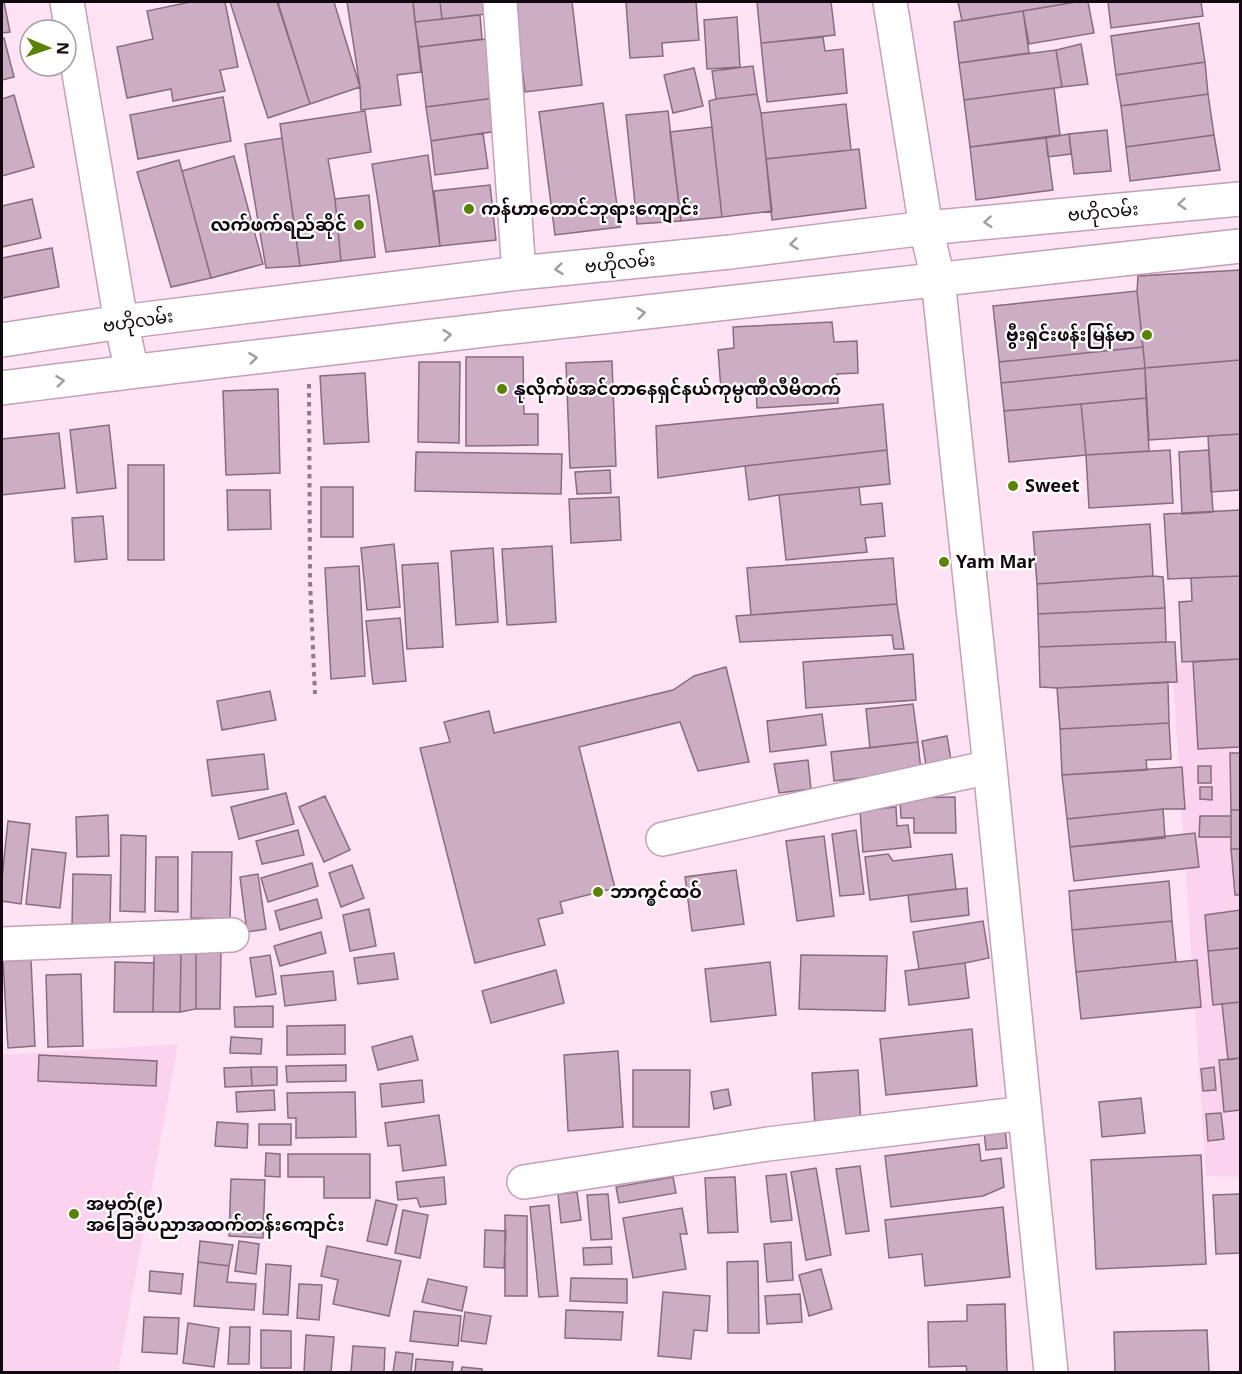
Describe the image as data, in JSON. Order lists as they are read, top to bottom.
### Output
{
  "streets": {
    "street": ["ဗဟိုလမ်း"]
  },
  "places": [
    "ကန်ဟာတောင်ဘုရားကျောင်း",
    "လက်ဖက်ရည်ဆိုင်",
    "ဗွီးရှင်းဖန်းမြန်မာ",
    "နုလိုက်ဖ်အင်တာနေရှင်နယ်ကုမ္ပဏီလီမိတက်",
    "Sweet",
    "Yam Mar",
    "ဘာက္ၜၚ်ထဝ်",
    "အမှတ်(၉) အခြေခံပညာအထက်တန်းကျောင်း"
  ],
  "north": "right"
}
